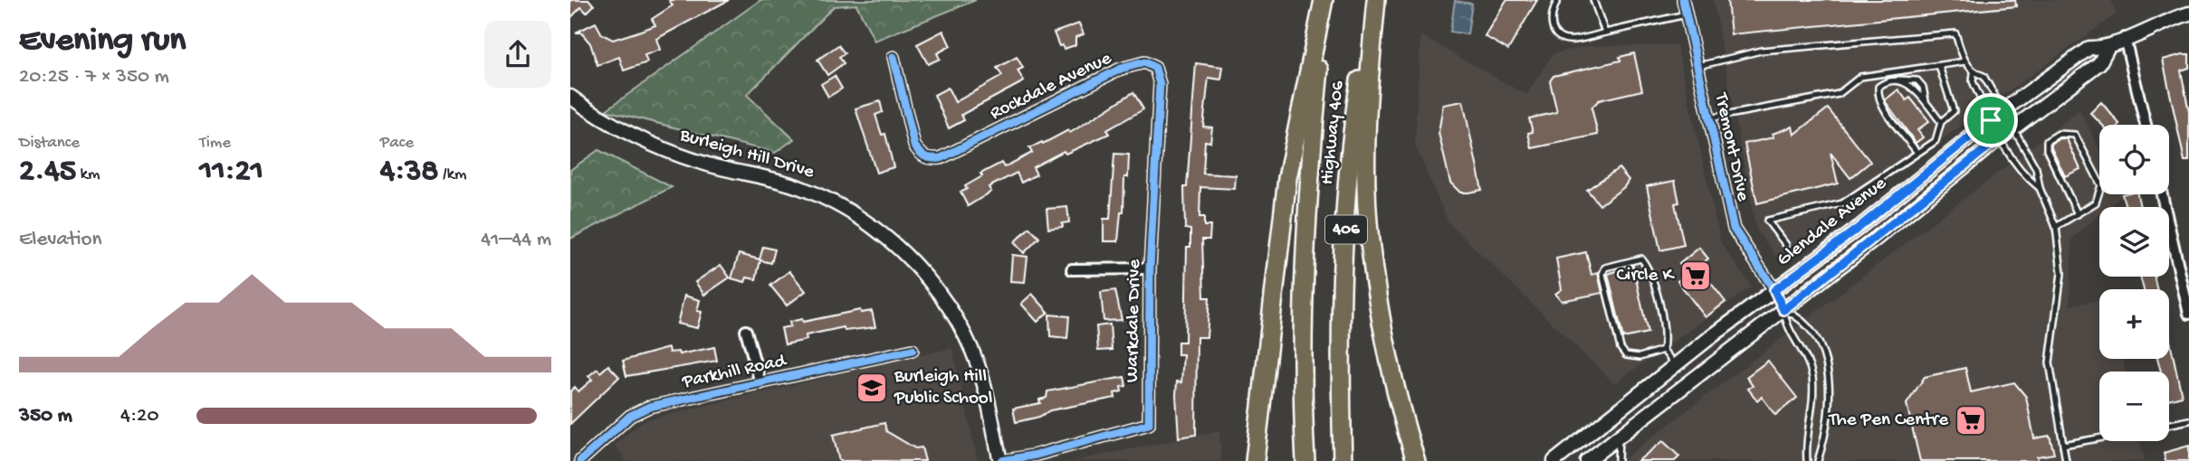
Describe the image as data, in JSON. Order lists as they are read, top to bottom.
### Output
{
  "streets": {
    "highway": ["Highway 406", "406"],
    "main road": ["Burleigh Hill Drive", "Glendale Avenue"],
    "street": [
      "Rockdale Avenue",
      "Tremont Drive",
      "Warkdale Drive",
      "Parkhill Road"
    ]
  },
  "crossings": [
    ["Rockdale Avenue", "Warkdale Drive"],
    ["Tremont Drive", "Glendale Avenue"],
    ["Burleigh Hill Drive", "Warkdale Drive"]
  ],
  "places": {
    "supermarket": ["Circle K", "The Pen Centre"],
    "school or university": ["Burleigh Hill Public School"]
  },
  "page": {
    "heading": ["Evening run", "20:25 · 7 × 350 m"],
    "stats": [
      ["Distance", "2.45 km"],
      ["Time", "11:21"],
      ["Pace", "4:38 /km"]
    ],
    "map_buttons": ["+", "−"],
    "chart": ["Elevation", "41–44 m"],
    "list": [
      {
        "name": "350 m",
        "note": "4:20"
      }
    ]
  }
}
